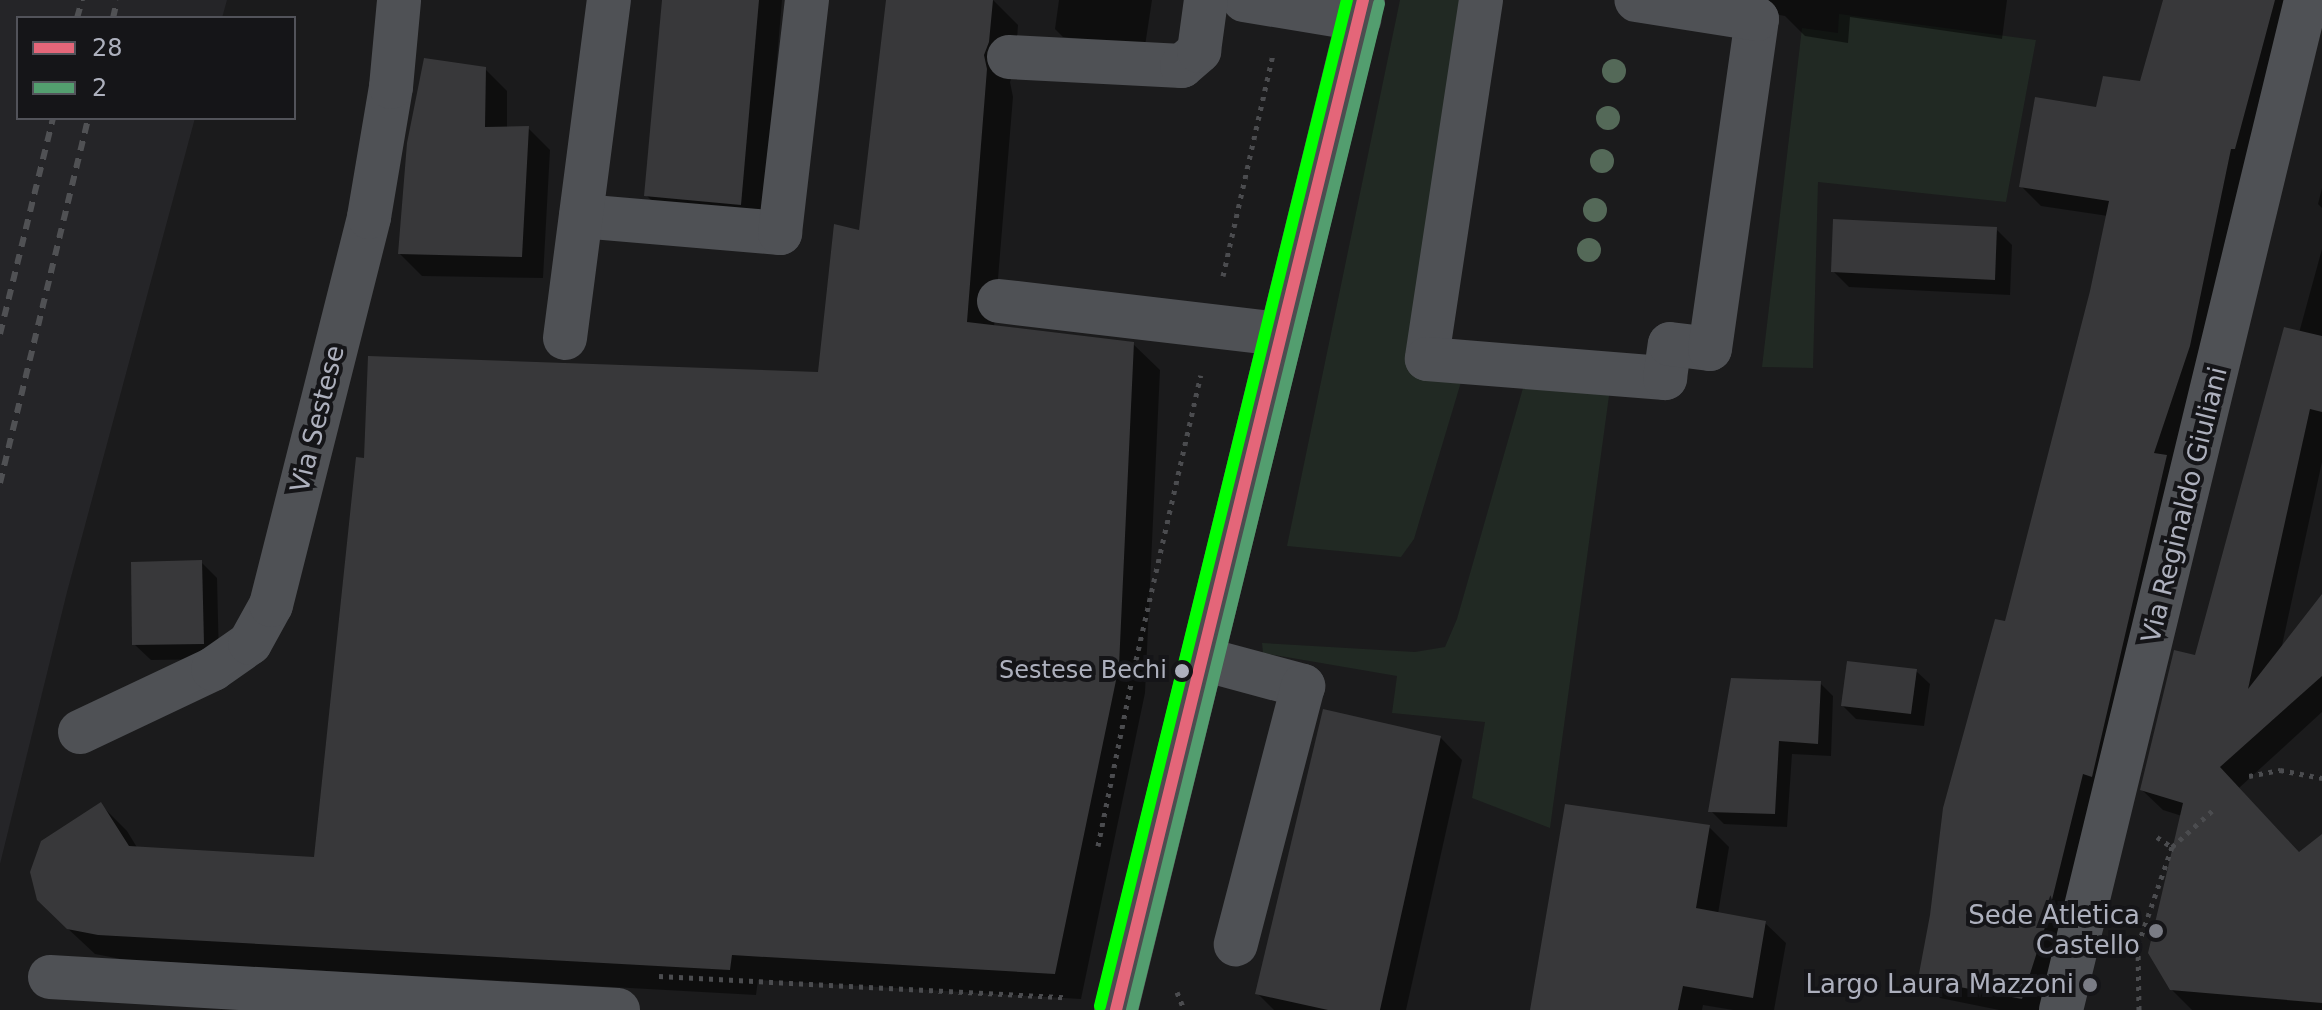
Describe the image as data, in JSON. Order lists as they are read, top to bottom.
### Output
{
  "streets": {
    "street": ["Via Sestese", "Via Reginaldo Giuliani"]
  },
  "places": ["Sestese Bechi", "Sede Atletica Castello", "Largo Laura Mazzoni"],
  "lines": ["transit line 28", "transit line 2"],
  "legend": ["28", "2"]
}
